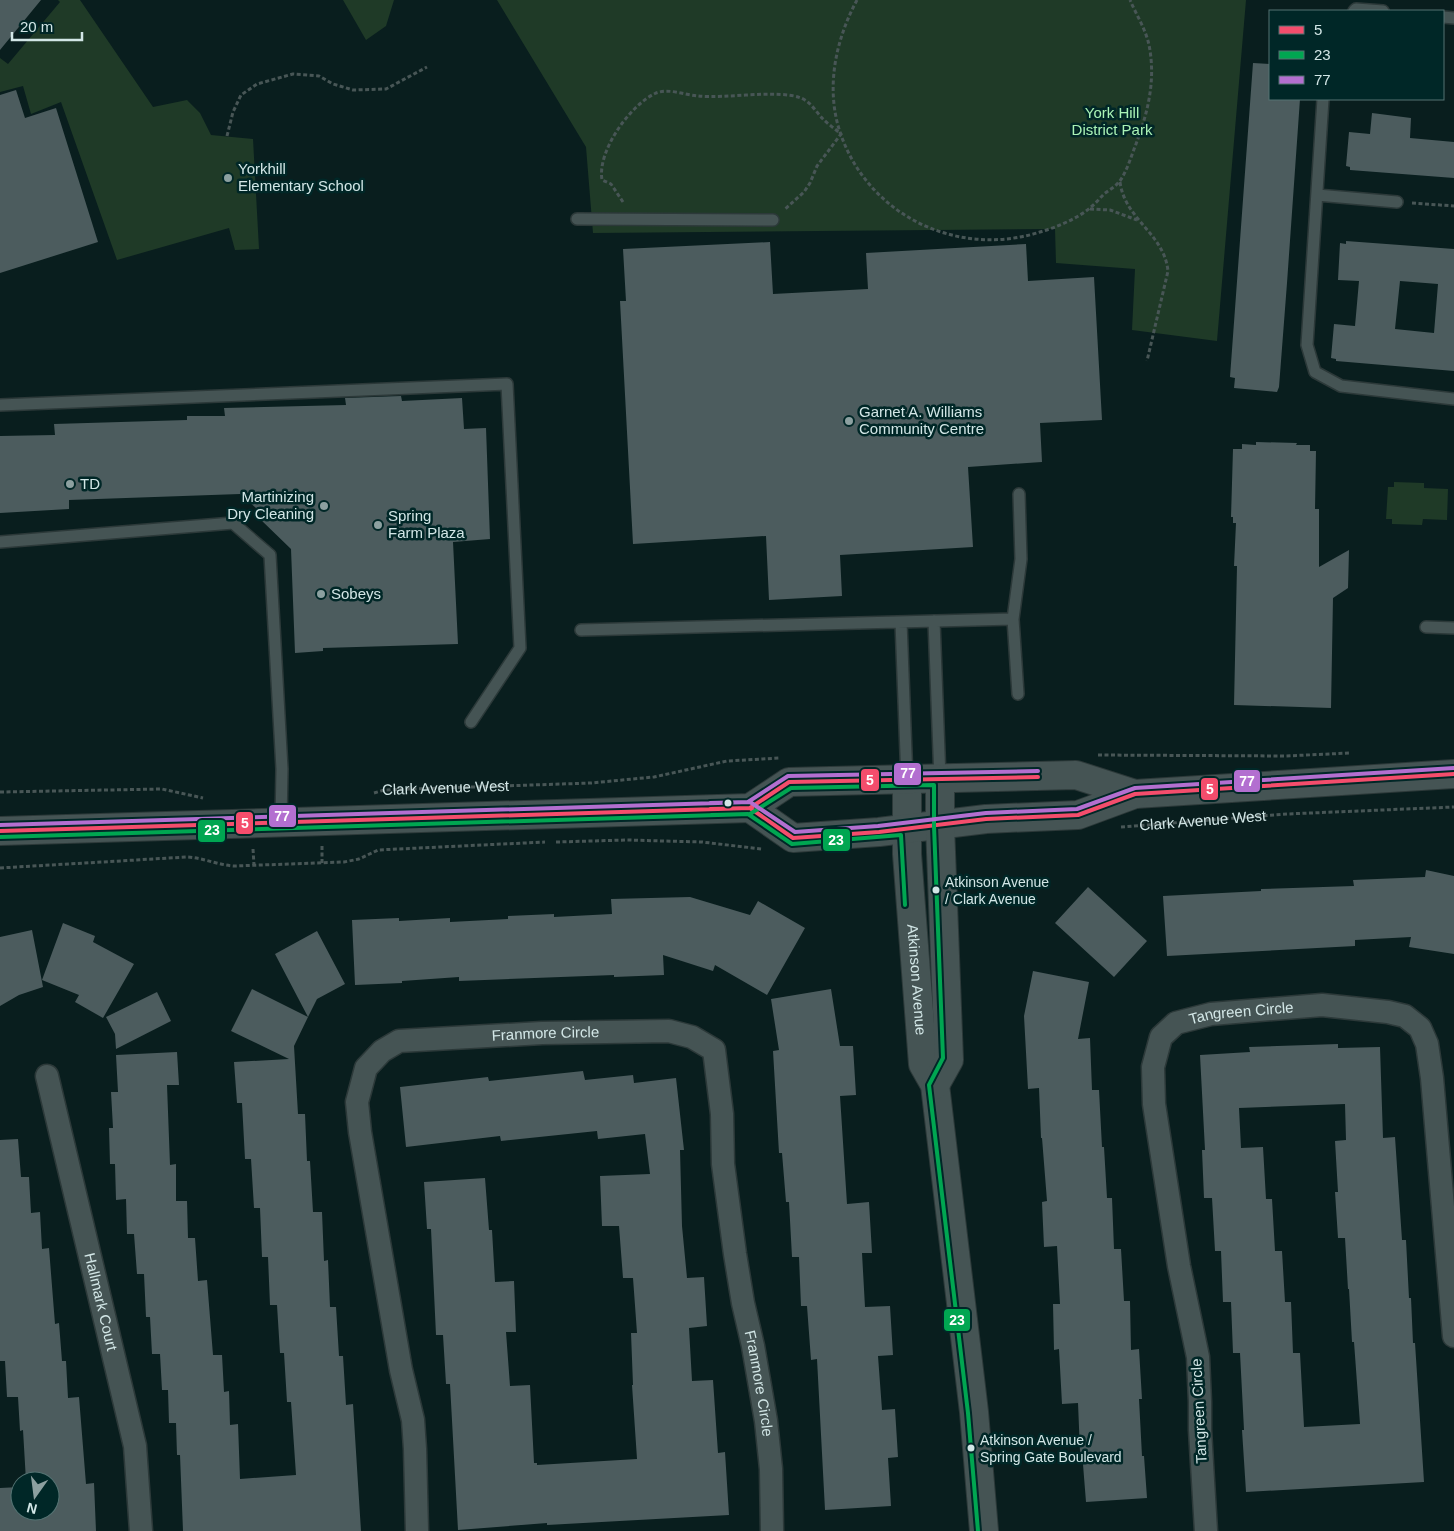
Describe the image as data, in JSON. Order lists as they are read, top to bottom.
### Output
{
  "streets": {
    "street": [
      "Clark Avenue West",
      "Atkinson Avenue",
      "Tangreen Circle",
      "Franmore Circle",
      "Hallmark Court"
    ]
  },
  "crossings": [
    ["Clark Avenue West", "Atkinson Avenue"]
  ],
  "parks": ["York Hill District Park"],
  "places": [
    "Yorkhill Elementary School",
    "Garnet A. Williams Community Centre",
    "TD",
    "Martinizing Dry Cleaning",
    "Spring Farm Plaza",
    "Sobeys",
    "Atkinson Avenue / Clark Avenue",
    "Atkinson Avenue / Spring Gate Boulevard"
  ],
  "lines": ["transit line 77", "transit line 5", "transit line 23"],
  "legend": ["5", "23", "77"],
  "scale_bar": "20 m",
  "north": "bottom"
}
